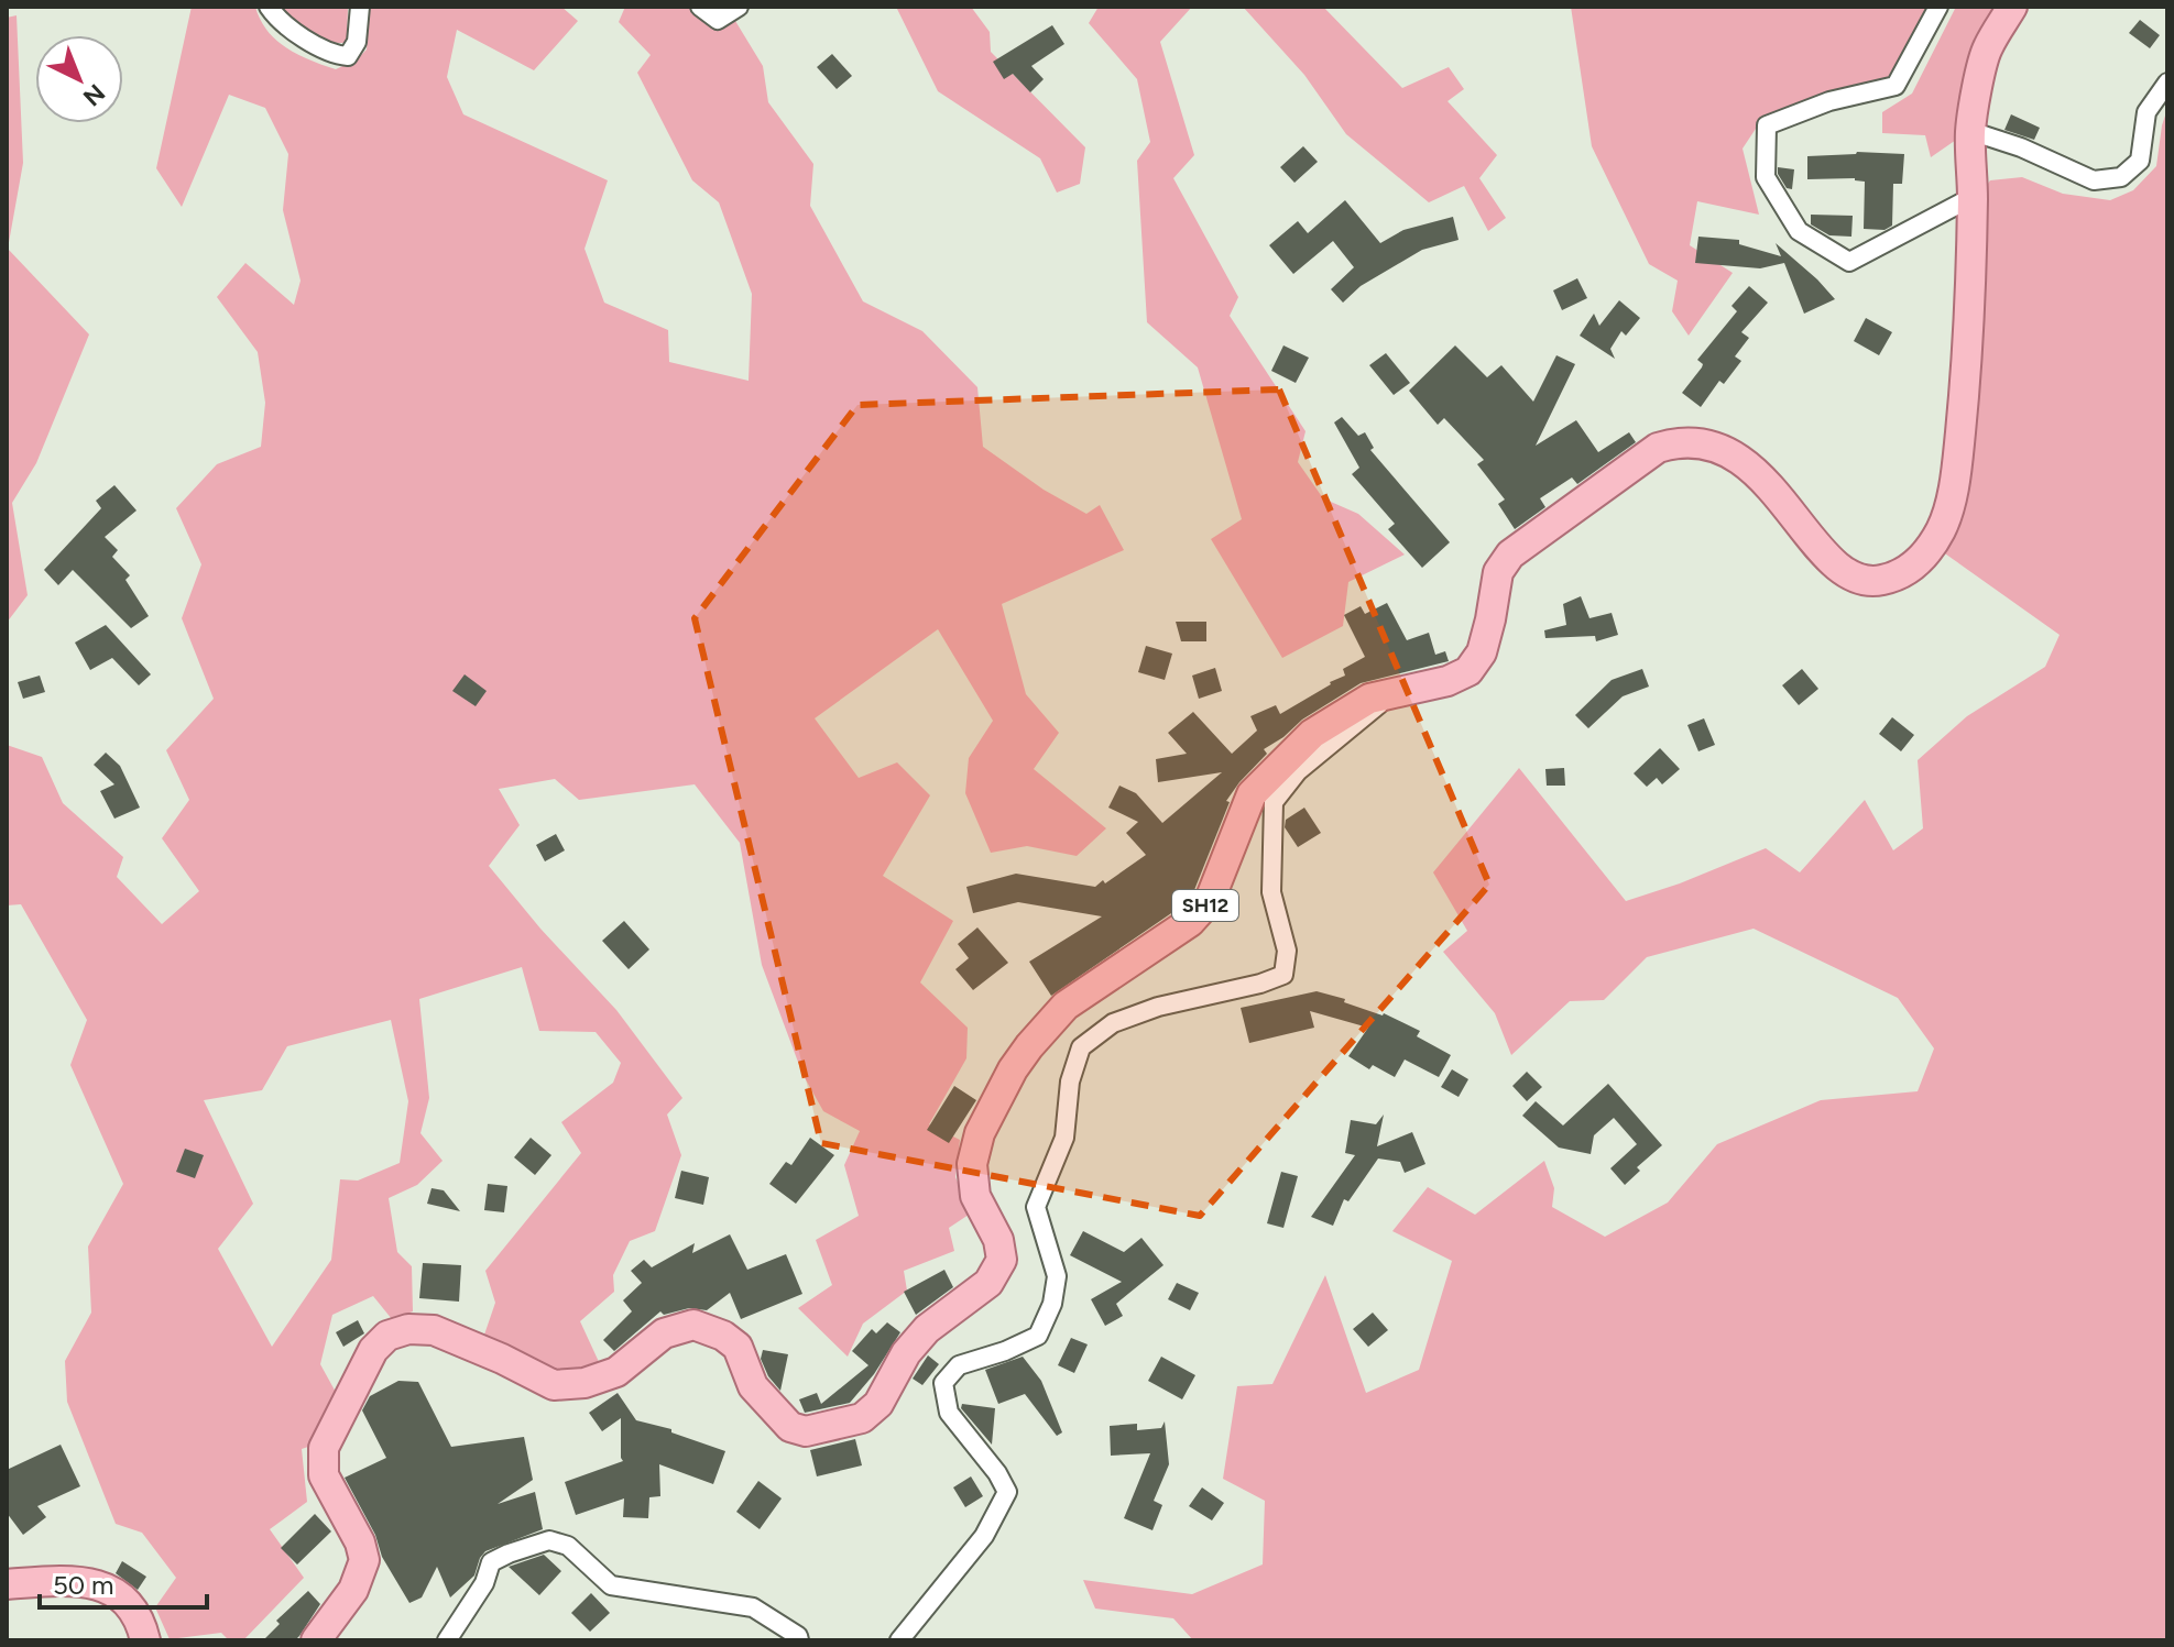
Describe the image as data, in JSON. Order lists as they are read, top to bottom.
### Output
{
  "streets": {
    "main road": ["SH12"]
  },
  "scale_bar": "50 m",
  "north": "bottom right"
}
